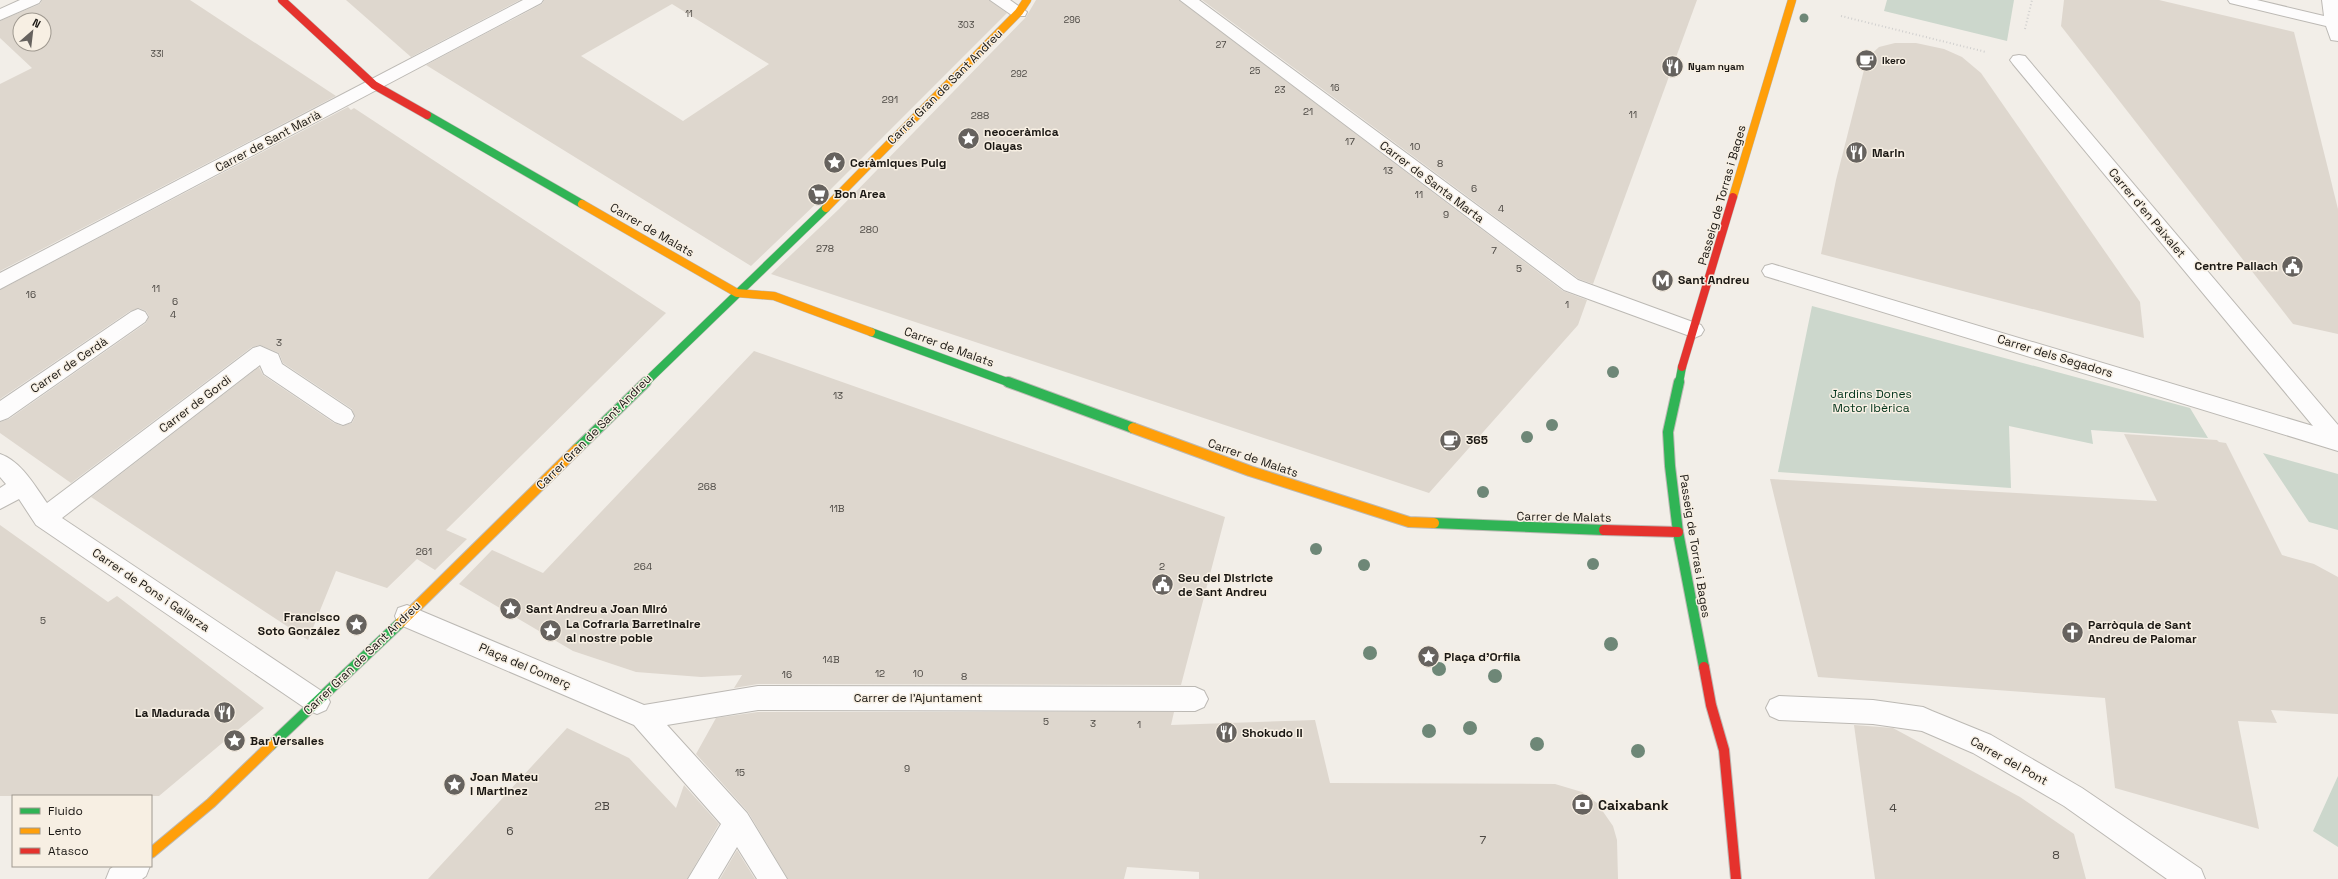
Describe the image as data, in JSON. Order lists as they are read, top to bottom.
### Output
{
  "streets": {
    "street": [
      "Carrer Gran de Sant Andreu",
      "Carrer de Sant Marià",
      "Carrer de Santa Marta",
      "Passeig de Torras i Bages",
      "Carrer d'en Paixalet",
      "Carrer de Malats",
      "Carrer dels Segadors",
      "Carrer de Cerdà",
      "Carrer de Gordi",
      "Carrer de Pons i Gallarza",
      "Plaça del Comerç",
      "Carrer de l'Ajuntament",
      "Carrer del Pont"
    ]
  },
  "crossings": [
    ["Carrer Gran de Sant Andreu", "Carrer de Malats"],
    ["Carrer Gran de Sant Andreu", "Carrer de Pons i Gallarza"],
    ["Carrer Gran de Sant Andreu", "Plaça del Comerç"],
    ["Carrer de Sant Marià", "Carrer de Malats"],
    ["Carrer de Santa Marta", "Passeig de Torras i Bages"],
    ["Passeig de Torras i Bages", "Carrer de Malats"],
    ["Carrer d'en Paixalet", "Carrer dels Segadors"],
    ["Carrer de Gordi", "Carrer de Pons i Gallarza"],
    ["Plaça del Comerç", "Carrer de l'Ajuntament"]
  ],
  "parks": ["Jardins Dones Motor Ibèrica"],
  "places": {
    "cafe": ["Ikero", "365"],
    "restaurant": [
      "Nyam nyam",
      "Marin",
      "La Madurada",
      "Shokudo II"
    ],
    "place": [
      "neoceràmica Olayas",
      "Ceràmiques Puig",
      "Sant Andreu a Joan Miró",
      "Francisco Soto González",
      "La Cofraria Barretinaire al nostre poble",
      "Plaça d'Orfila",
      "Bar Versalles",
      "Joan Mateu i Martinez"
    ],
    "supermarket": ["Bon Area"],
    "public building": ["Centre Pallach", "Seu del Districte de Sant Andreu"],
    "metro station": ["Sant Andreu"],
    "church": ["Parròquia de Sant Andreu de Palomar"],
    "bank": ["Caixabank"]
  },
  "house_numbers": [
    "11",
    "296",
    "303",
    "27",
    "33I",
    "25",
    "292",
    "16",
    "23",
    "291",
    "21",
    "11",
    "288",
    "17",
    "10",
    "8",
    "13",
    "6",
    "11",
    "4",
    "9",
    "280",
    "278",
    "7",
    "5",
    "11",
    "16",
    "6",
    "1",
    "4",
    "3",
    "13",
    "268",
    "11B",
    "261",
    "264",
    "2",
    "5",
    "14B",
    "12",
    "10",
    "16",
    "8",
    "5",
    "3",
    "1",
    "9",
    "15",
    "2B",
    "4",
    "6",
    "7",
    "8"
  ],
  "legend": ["Fluido", "Lento", "Atasco"],
  "north": "top right"
}
